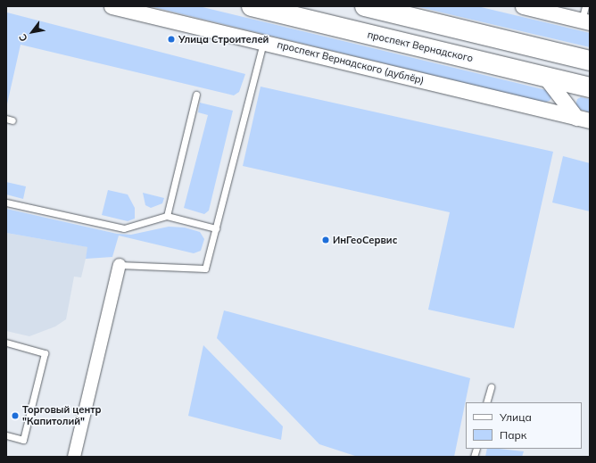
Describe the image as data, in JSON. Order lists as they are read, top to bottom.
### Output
{
  "streets": {
    "main road": ["проспект Вернадского"],
    "street": ["проспект Вернадского (дублёр)"]
  },
  "places": ["Улица Строителей", "ИнГеоСервис", "Торговый центр \"Капитолий\""],
  "legend": ["Улица", "Парк"],
  "north": "bottom left"
}
